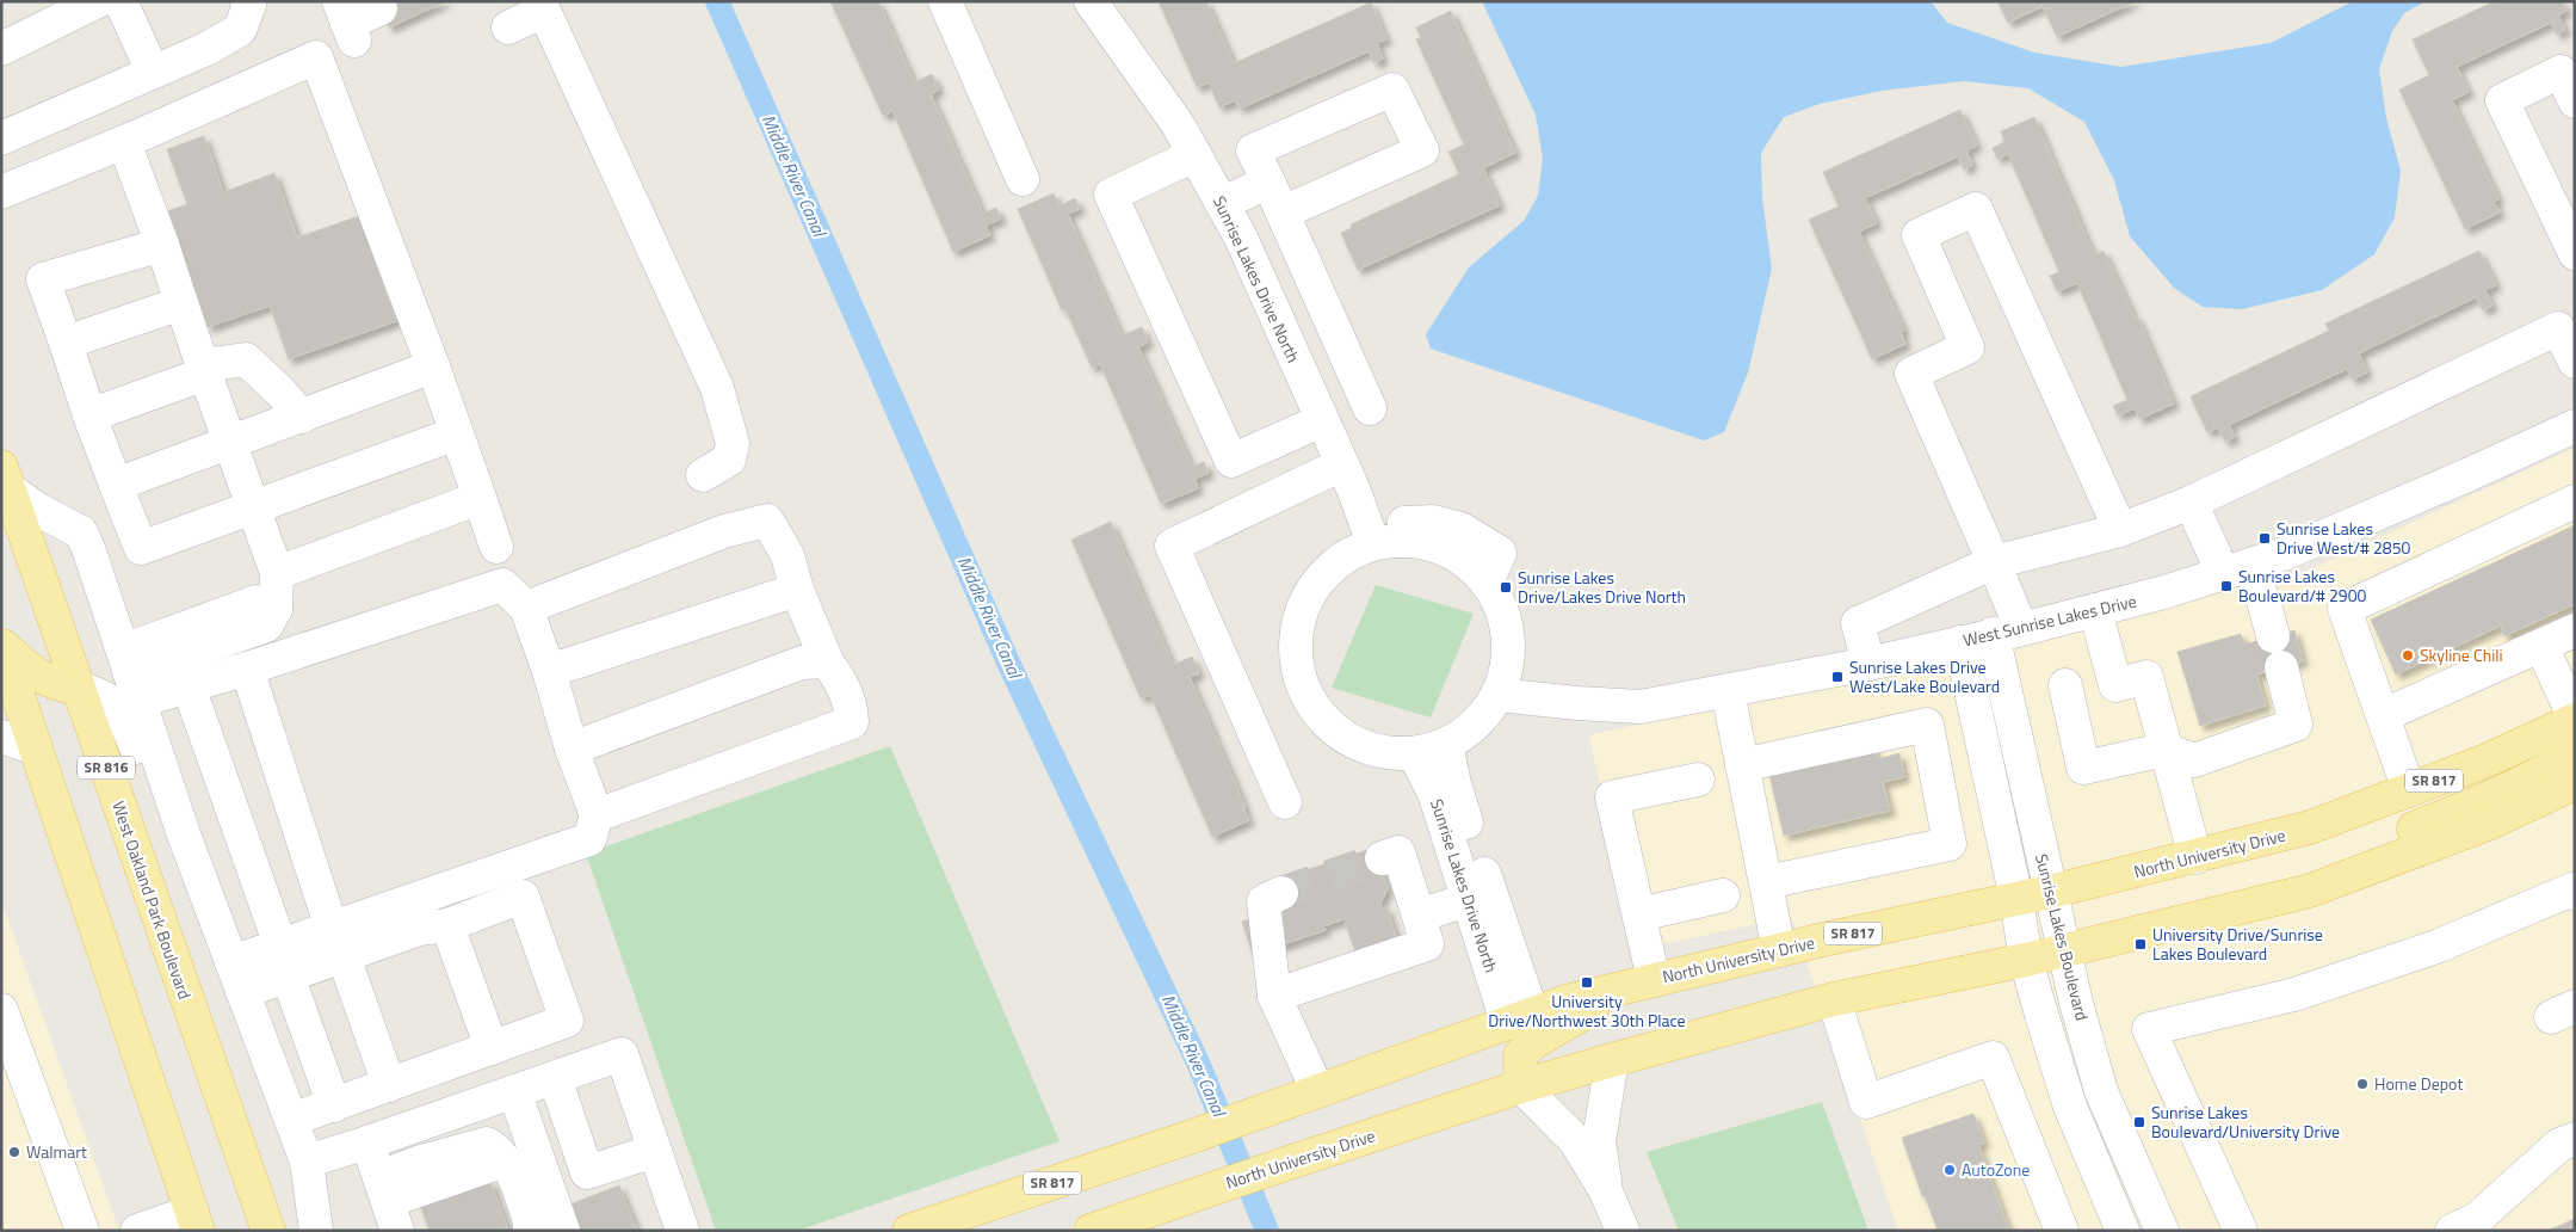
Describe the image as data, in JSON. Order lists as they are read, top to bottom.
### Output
{
  "streets": {
    "main road": [
      "SR 816",
      "SR 817",
      "North University Drive",
      "West Oakland Park Boulevard"
    ],
    "street": ["Sunrise Lakes Drive North", "West Sunrise Lakes Drive", "Sunrise Lakes Boulevard"]
  },
  "crossings": [
    ["Sunrise Lakes Drive North", "West Sunrise Lakes Drive"],
    ["Sunrise Lakes Drive North", "North University Drive"],
    ["West Sunrise Lakes Drive", "Sunrise Lakes Boulevard"],
    ["North University Drive", "Sunrise Lakes Boulevard"]
  ],
  "water": ["Middle River Canal"],
  "places": {
    "transit": [
      "Sunrise Lakes Drive West/# 2850",
      "Sunrise Lakes Boulevard/# 2900",
      "Sunrise Lakes Drive/Lakes Drive North",
      "Sunrise Lakes Drive West/Lake Boulevard",
      "University Drive/Sunrise Lakes Boulevard",
      "University Drive/Northwest 30th Place",
      "Sunrise Lakes Boulevard/University Drive"
    ],
    "other": [
      "Skyline Chili",
      "Home Depot",
      "Walmart",
      "AutoZone"
    ]
  }
}
